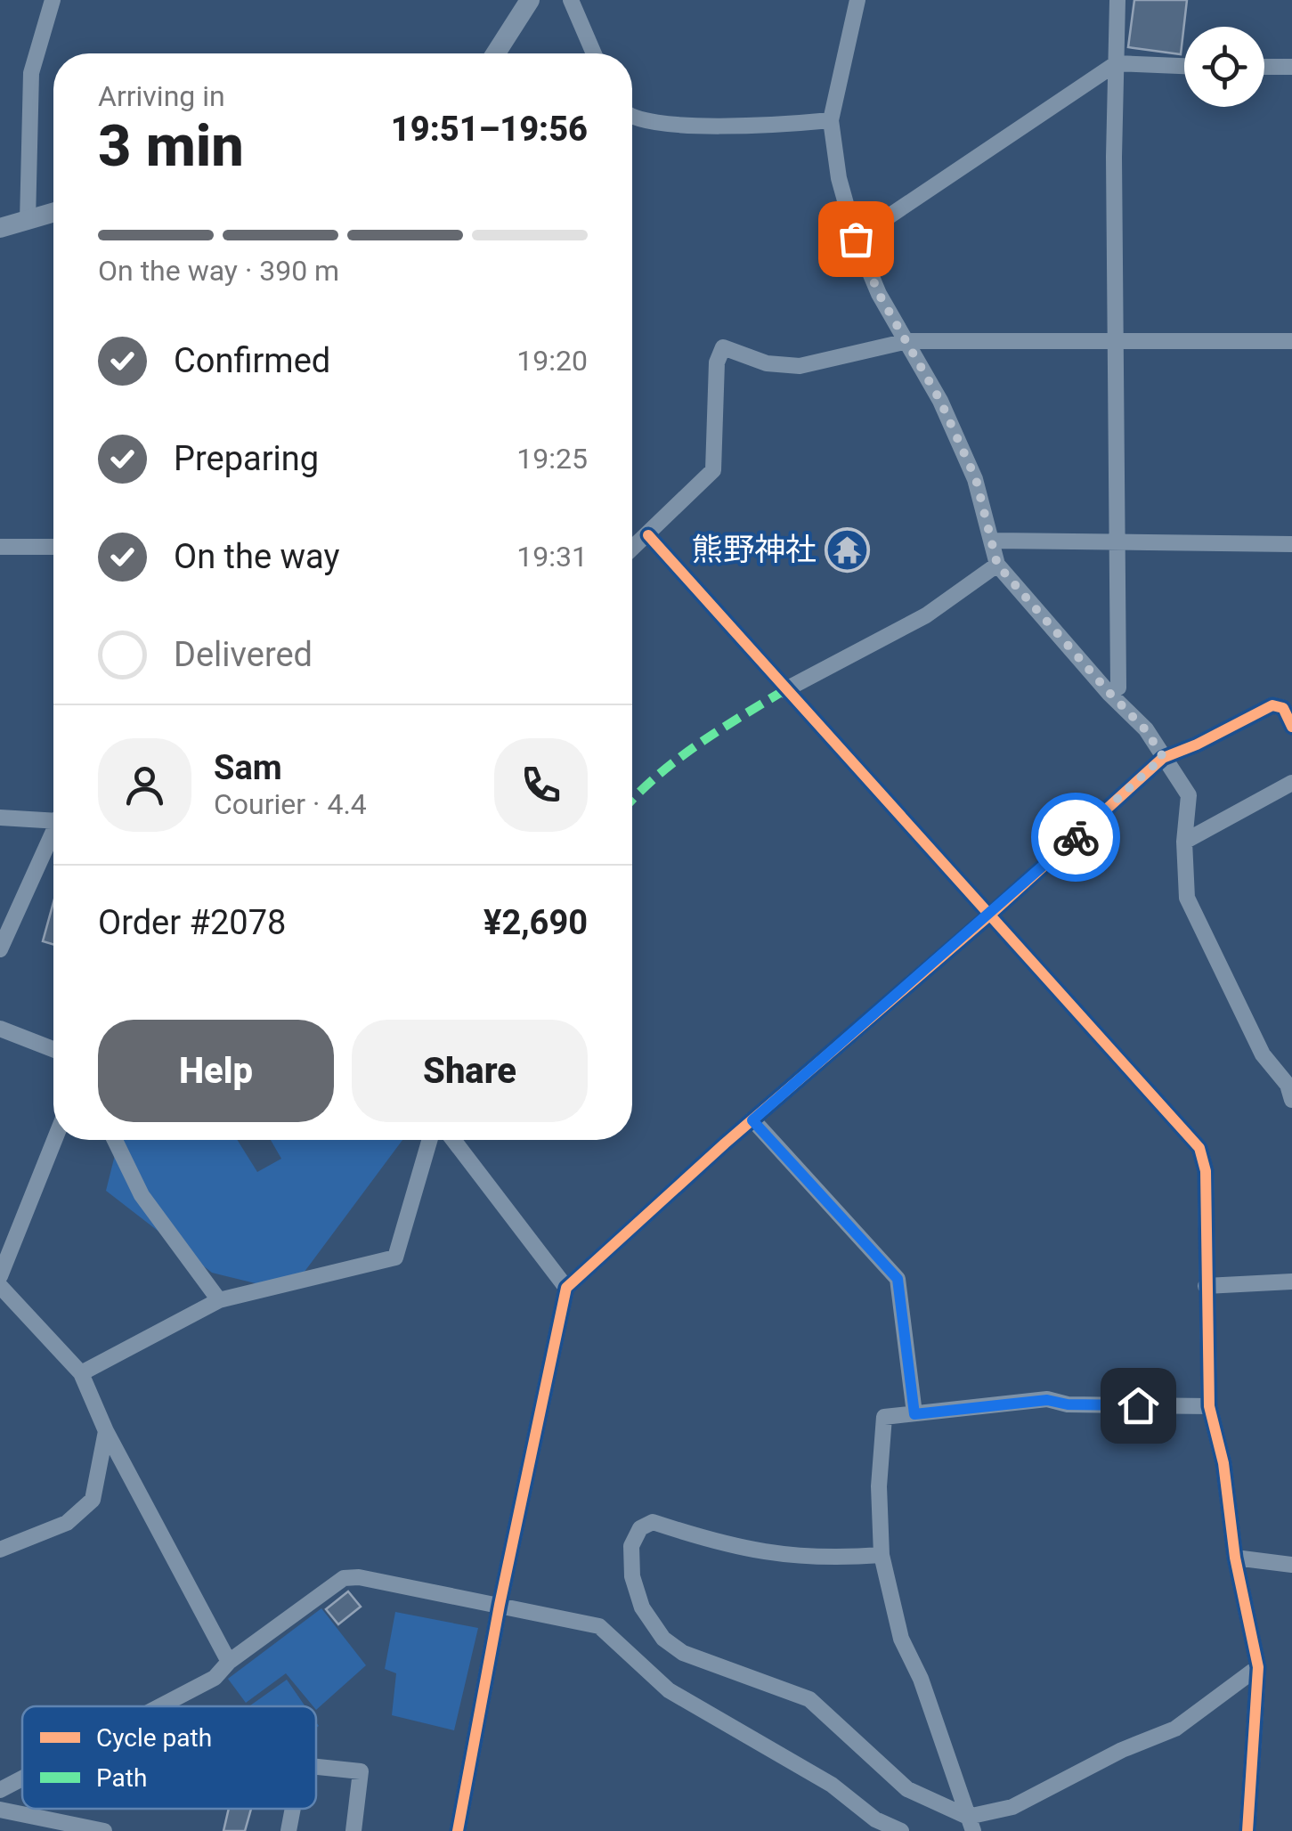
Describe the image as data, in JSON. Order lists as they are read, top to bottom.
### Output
{
  "places": {
    "temple": ["熊野神社"]
  },
  "legend": ["Cycle path", "Path"],
  "page": {
    "heading": ["3 min", "Arriving in", "19:51–19:56"],
    "panel": [
      "Sam",
      "Courier · 4.4",
      "Order #2078",
      "¥2,690"
    ],
    "bar": "On the way · 390 m",
    "list": [
      ["Confirmed", "19:20"],
      ["Preparing", "19:25"],
      ["On the way", "19:31"],
      "Delivered"
    ],
    "buttons": ["Help", "Share"]
  }
}
